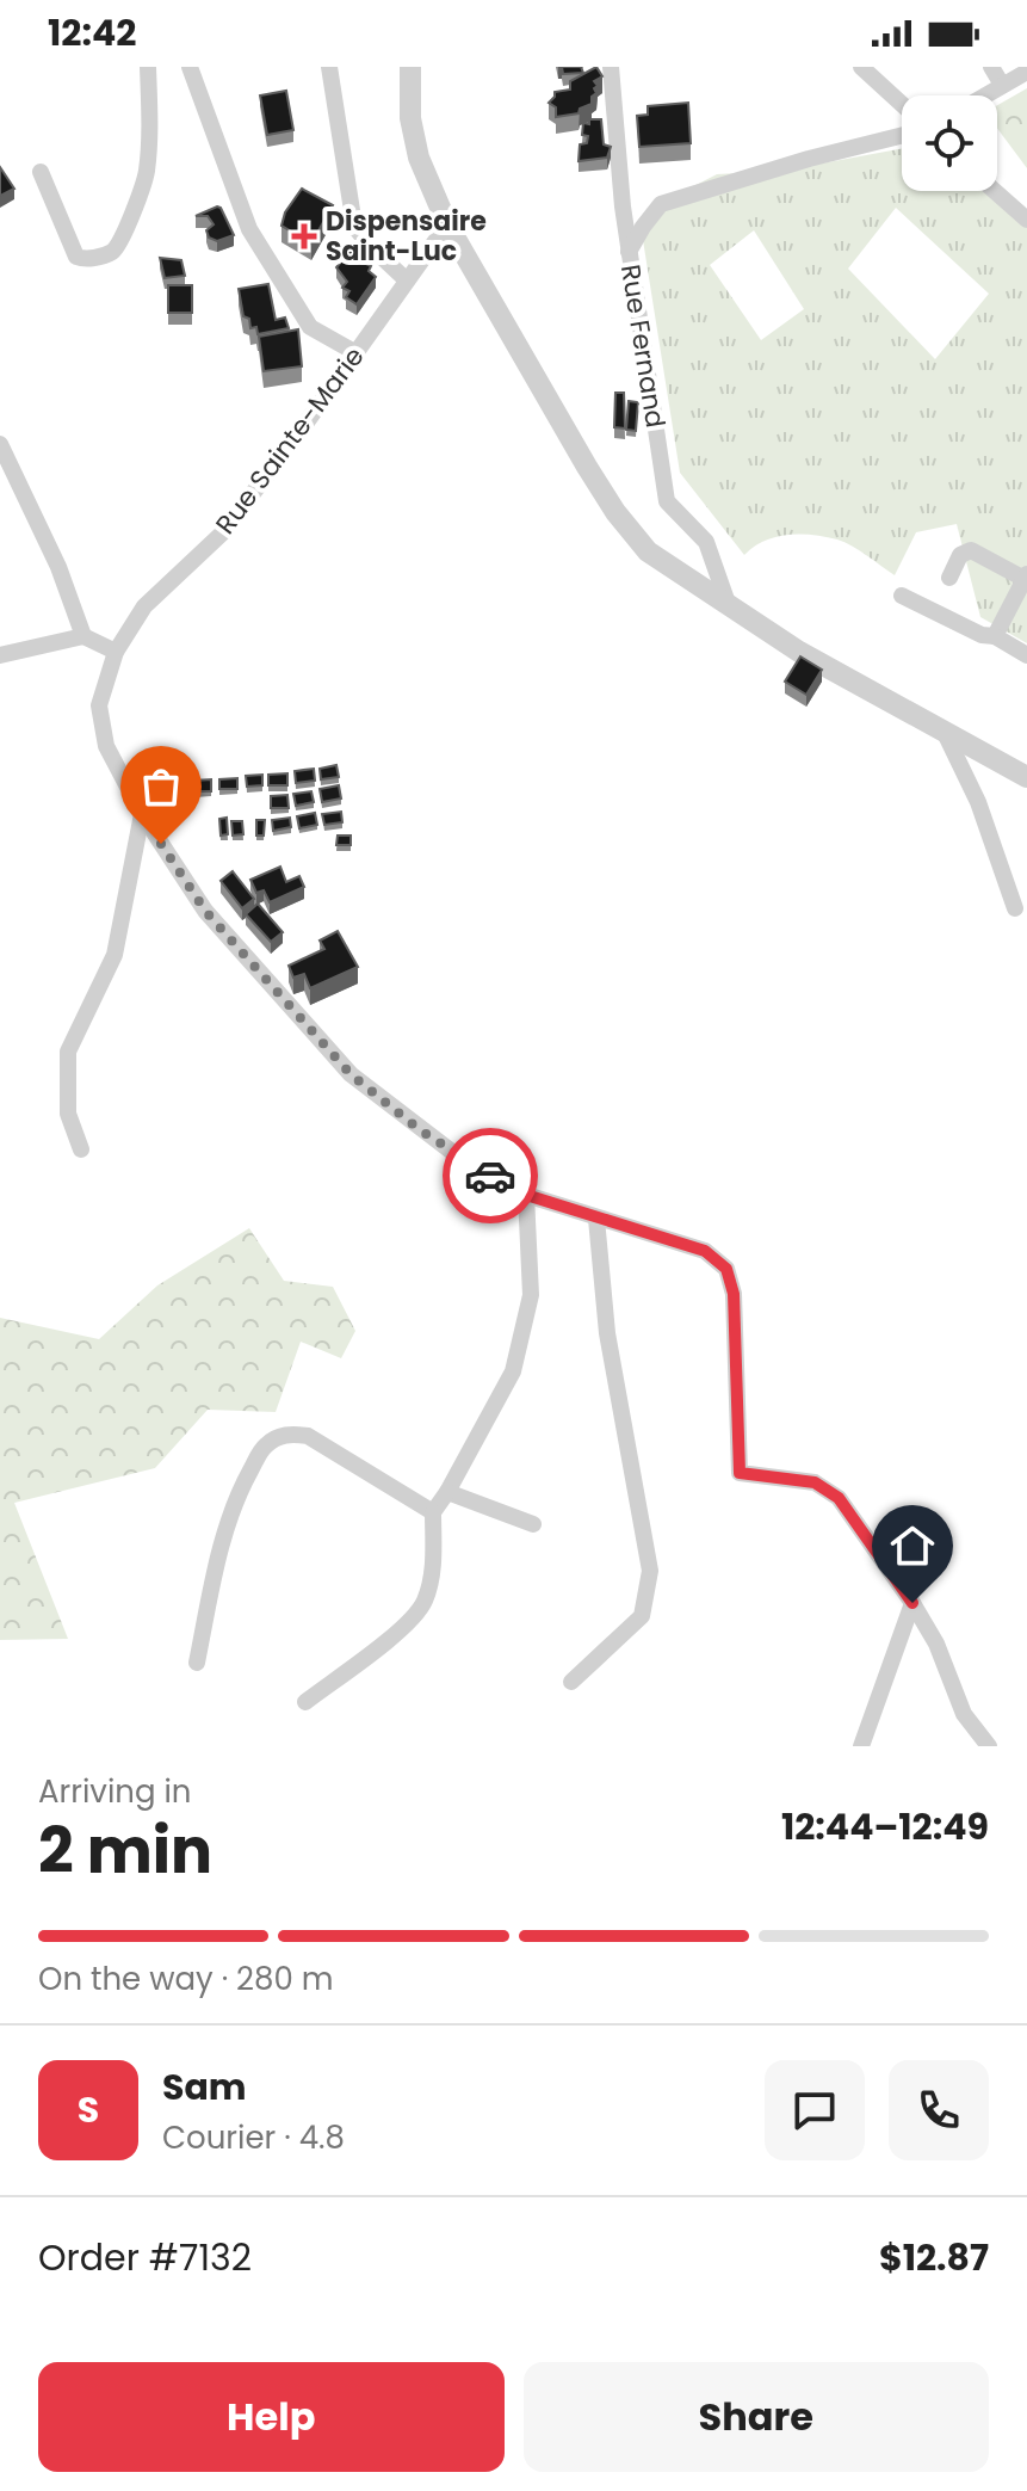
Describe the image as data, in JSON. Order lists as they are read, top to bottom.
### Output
{
  "streets": {
    "street": ["Rue Fernand", "Rue Sainte-Marie"]
  },
  "places": {
    "health": ["Dispensaire Saint-Luc"]
  },
  "page": {
    "status": "12:42",
    "heading": ["2 min", "Arriving in", "12:44–12:49"],
    "panel": [
      "Sam",
      "Courier · 4.8",
      "Order #7132",
      "$12.87"
    ],
    "bar": "On the way · 280 m",
    "round": "S",
    "buttons": ["Help", "Share"]
  }
}
